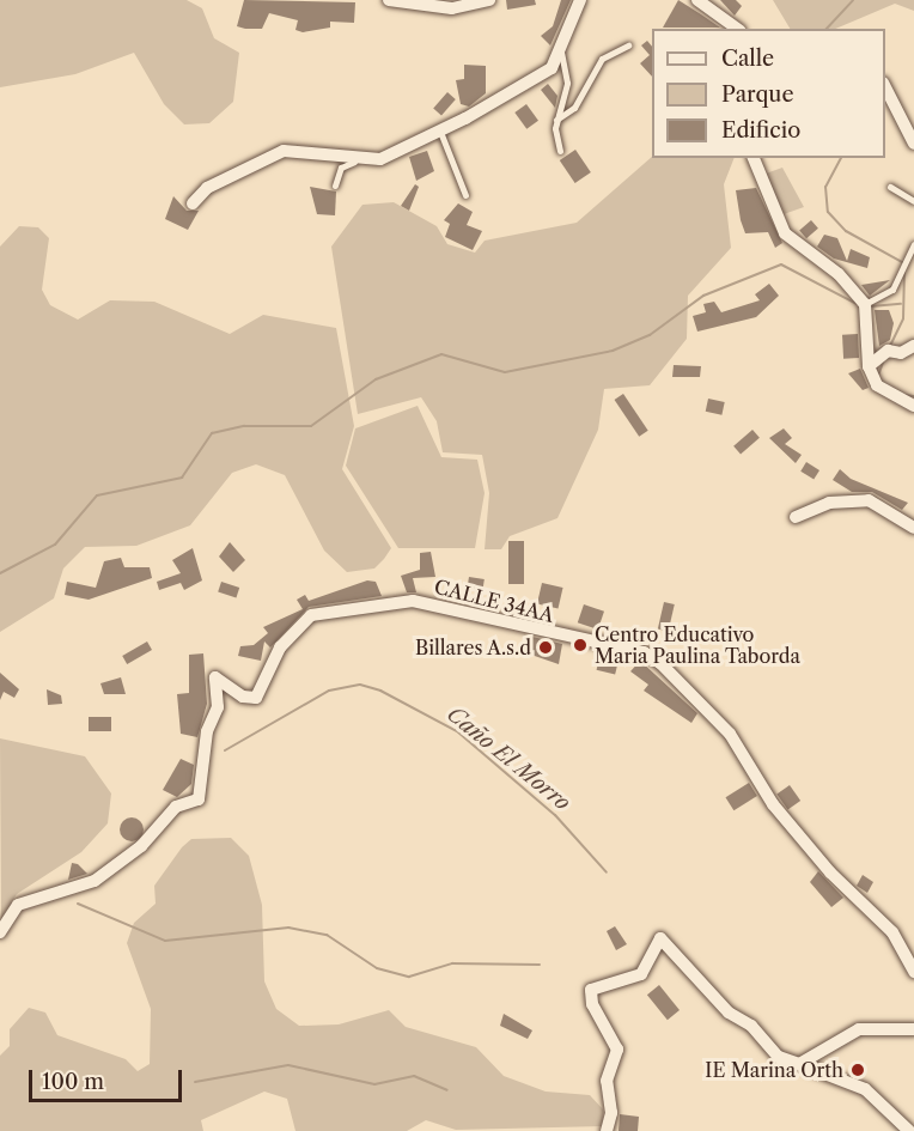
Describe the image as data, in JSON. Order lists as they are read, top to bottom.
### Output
{
  "streets": {
    "street": ["CALLE 34AA"]
  },
  "water": ["Caño El Morro"],
  "places": ["Centro Educativo Maria Paulina Taborda", "Billares A.s.d", "IE Marina Orth"],
  "legend": ["Calle", "Parque", "Edificio"],
  "scale_bar": "100 m"
}
